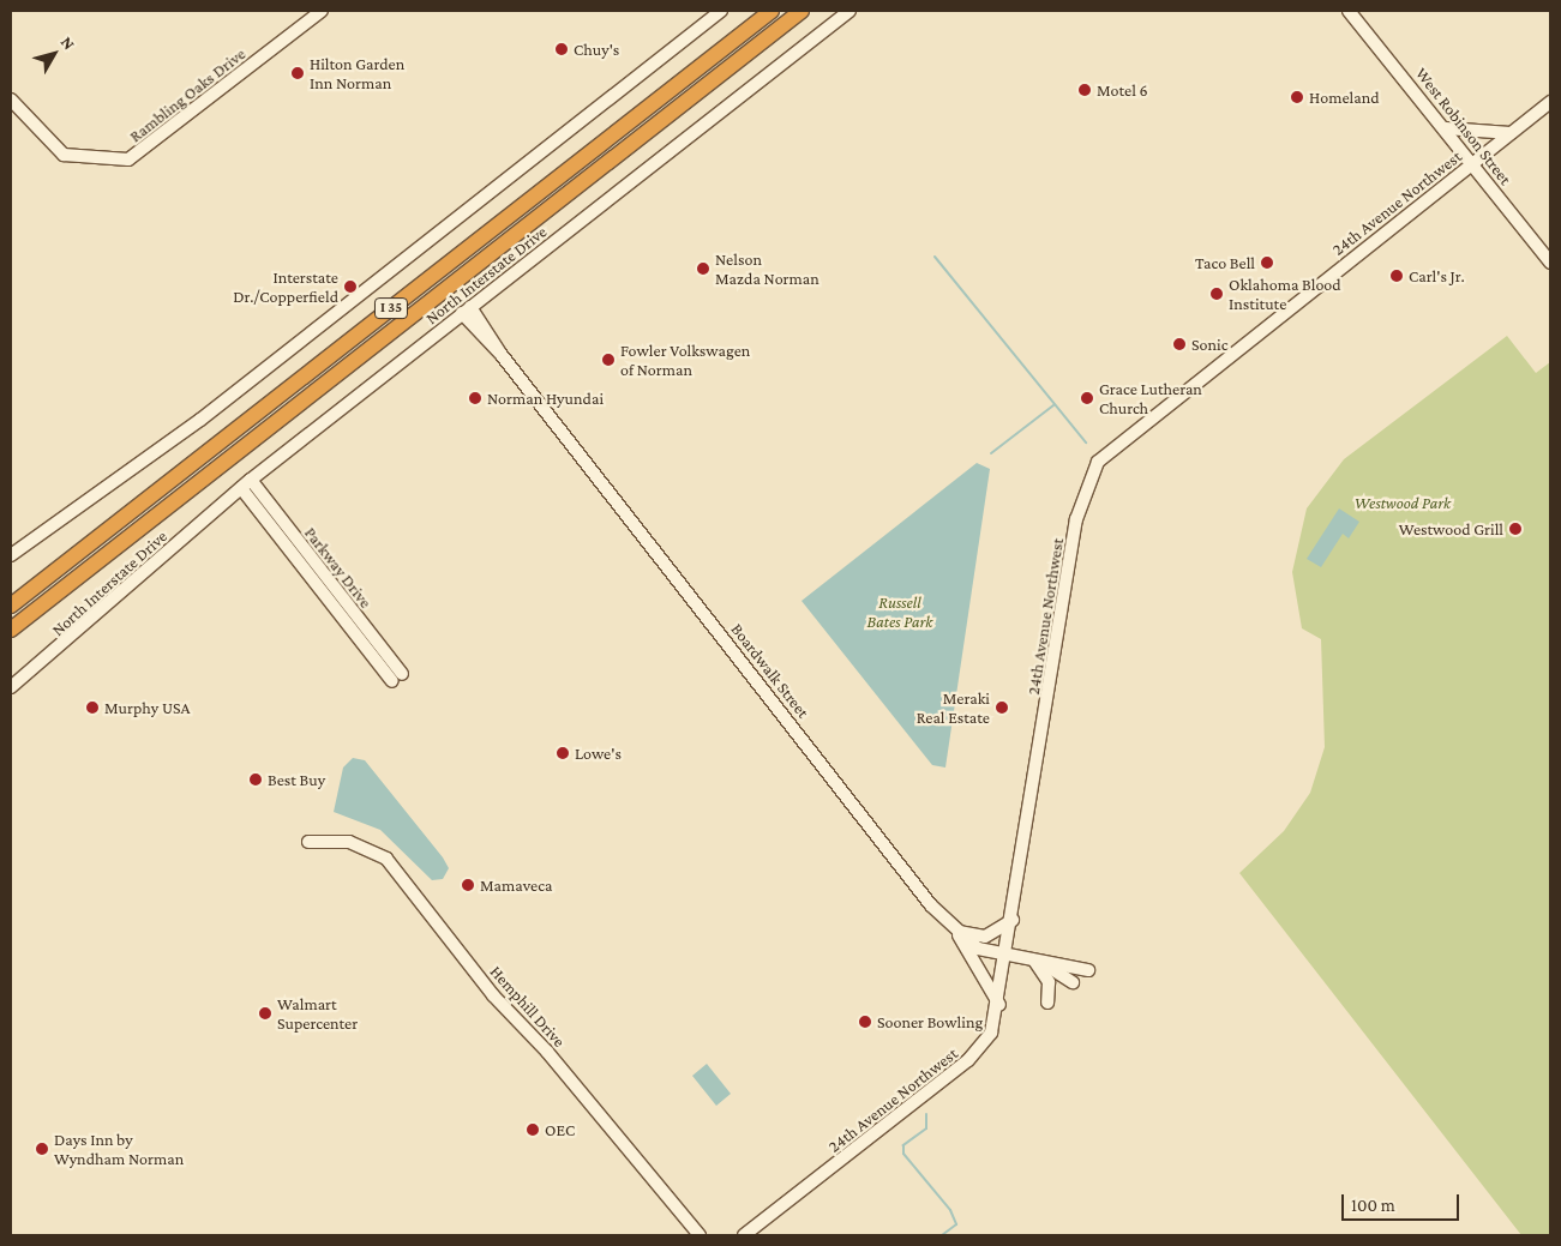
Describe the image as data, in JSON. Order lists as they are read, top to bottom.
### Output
{
  "streets": {
    "highway": ["I 35"],
    "main road": [
      "Rambling Oaks Drive",
      "West Robinson Street",
      "24th Avenue Northwest",
      "North Interstate Drive",
      "Parkway Drive",
      "Boardwalk Street",
      "Hemphill Drive"
    ]
  },
  "crossings": [
    ["West Robinson Street", "24th Avenue Northwest"],
    ["24th Avenue Northwest", "Boardwalk Street"],
    ["North Interstate Drive", "Parkway Drive"],
    ["North Interstate Drive", "Boardwalk Street"]
  ],
  "parks": ["Westwood Park", "Russell Bates Park"],
  "places": [
    "Chuy's",
    "Hilton Garden Inn Norman",
    "Motel 6",
    "Homeland",
    "Taco Bell",
    "Nelson Mazda Norman",
    "Carl's Jr.",
    "Interstate Dr./Copperfield",
    "Oklahoma Blood Institute",
    "Sonic",
    "Fowler Volkswagen of Norman",
    "Norman Hyundai",
    "Grace Lutheran Church",
    "Westwood Grill",
    "Murphy USA",
    "Meraki Real Estate",
    "Lowe's",
    "Best Buy",
    "Mamaveca",
    "Walmart Supercenter",
    "Sooner Bowling",
    "OEC",
    "Days Inn by Wyndham Norman"
  ],
  "scale_bar": "100 m",
  "north": "top right"
}
